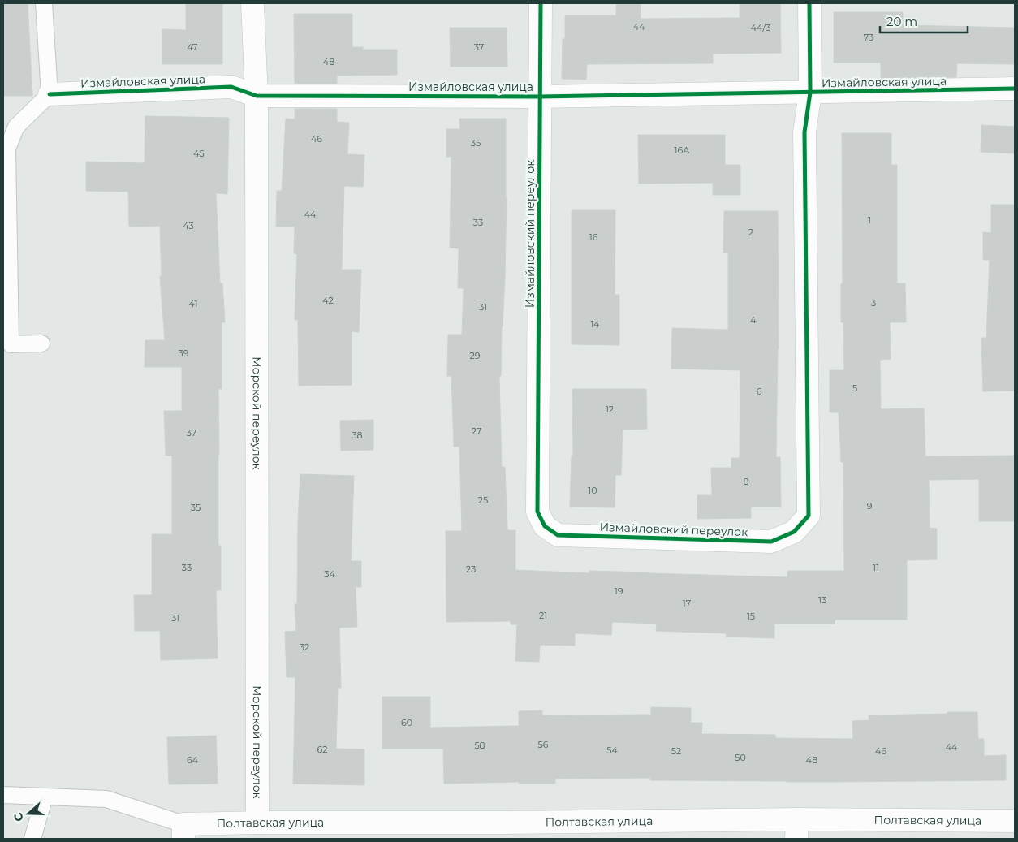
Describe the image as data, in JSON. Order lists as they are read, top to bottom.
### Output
{
  "streets": {
    "street": [
      "Измайловская улица",
      "Измайловский переулок",
      "Морской переулок",
      "Полтавская улица"
    ]
  },
  "crossings": [
    ["Измайловская улица", "Измайловский переулок"],
    ["Измайловская улица", "Морской переулок"],
    ["Морской переулок", "Полтавская улица"]
  ],
  "house_numbers": [
    "44",
    "44/3",
    "73",
    "47",
    "37",
    "48",
    "46",
    "35",
    "16А",
    "45",
    "44",
    "1",
    "33",
    "43",
    "2",
    "16",
    "42",
    "3",
    "41",
    "31",
    "4",
    "14",
    "39",
    "29",
    "5",
    "6",
    "12",
    "27",
    "37",
    "38",
    "8",
    "10",
    "25",
    "9",
    "35",
    "33",
    "11",
    "23",
    "34",
    "19",
    "13",
    "17",
    "21",
    "15",
    "31",
    "32",
    "60",
    "56",
    "58",
    "44",
    "62",
    "54",
    "52",
    "46",
    "50",
    "64",
    "48"
  ],
  "scale_bar": "20 m",
  "north": "left"
}
